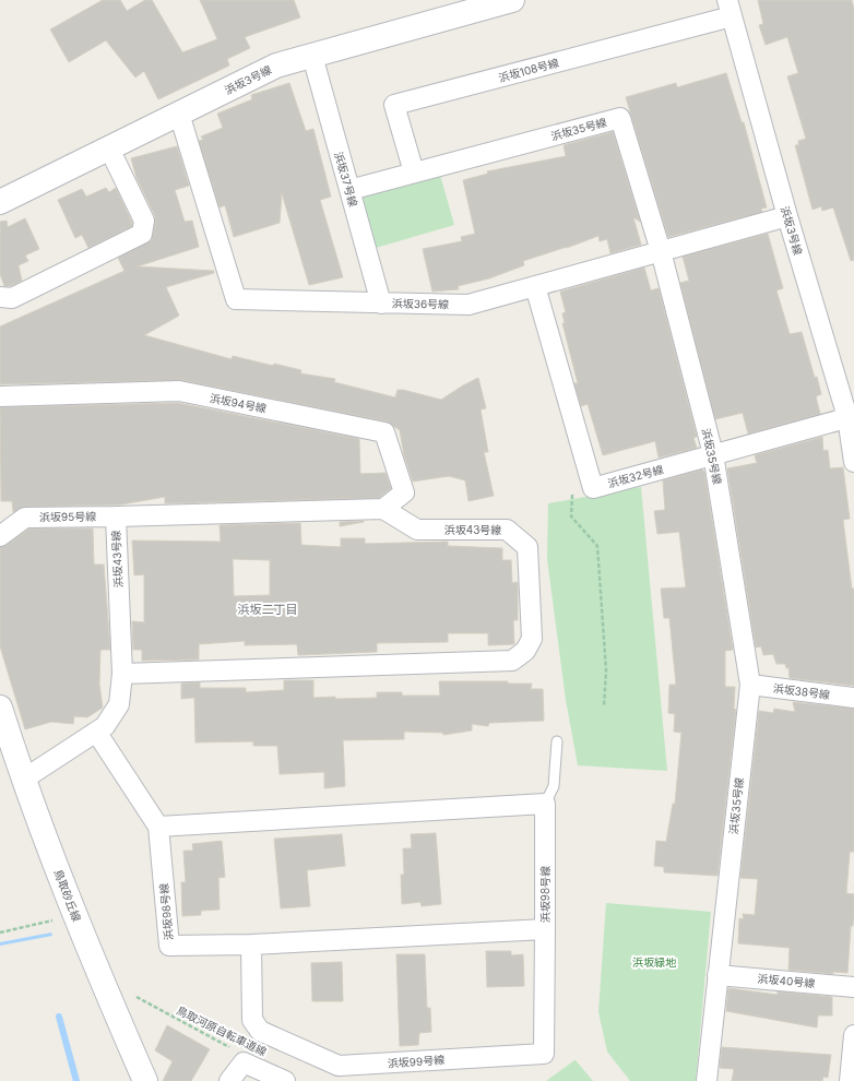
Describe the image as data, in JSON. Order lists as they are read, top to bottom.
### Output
{
  "streets": {
    "street": [
      "浜坂108号線",
      "浜坂3号線",
      "浜坂35号線",
      "浜坂37号線",
      "浜坂36号線",
      "浜坂94号線",
      "浜坂32号線",
      "浜坂95号線",
      "浜坂43号線",
      "浜坂38号線",
      "浜坂98号線",
      "鳥取砂丘線",
      "浜坂40号線",
      "浜坂99号線"
    ],
    "path": ["鳥取河原自転車道線"]
  },
  "crossings": [
    ["浜坂108号線", "浜坂3号線"],
    ["浜坂108号線", "浜坂35号線"],
    ["浜坂3号線", "浜坂37号線"],
    ["浜坂3号線", "浜坂36号線"],
    ["浜坂3号線", "浜坂32号線"],
    ["浜坂35号線", "浜坂37号線"],
    ["浜坂35号線", "浜坂36号線"],
    ["浜坂35号線", "浜坂32号線"],
    ["浜坂35号線", "浜坂38号線"],
    ["浜坂35号線", "浜坂40号線"],
    ["浜坂37号線", "浜坂36号線"],
    ["浜坂36号線", "浜坂32号線"],
    ["浜坂94号線", "浜坂43号線"],
    ["浜坂95号線", "浜坂43号線"],
    ["浜坂43号線", "浜坂98号線"],
    ["浜坂43号線", "鳥取砂丘線"],
    ["浜坂98号線", "浜坂99号線"]
  ],
  "districts": ["浜坂二丁目"],
  "parks": ["浜坂緑地"]
}
